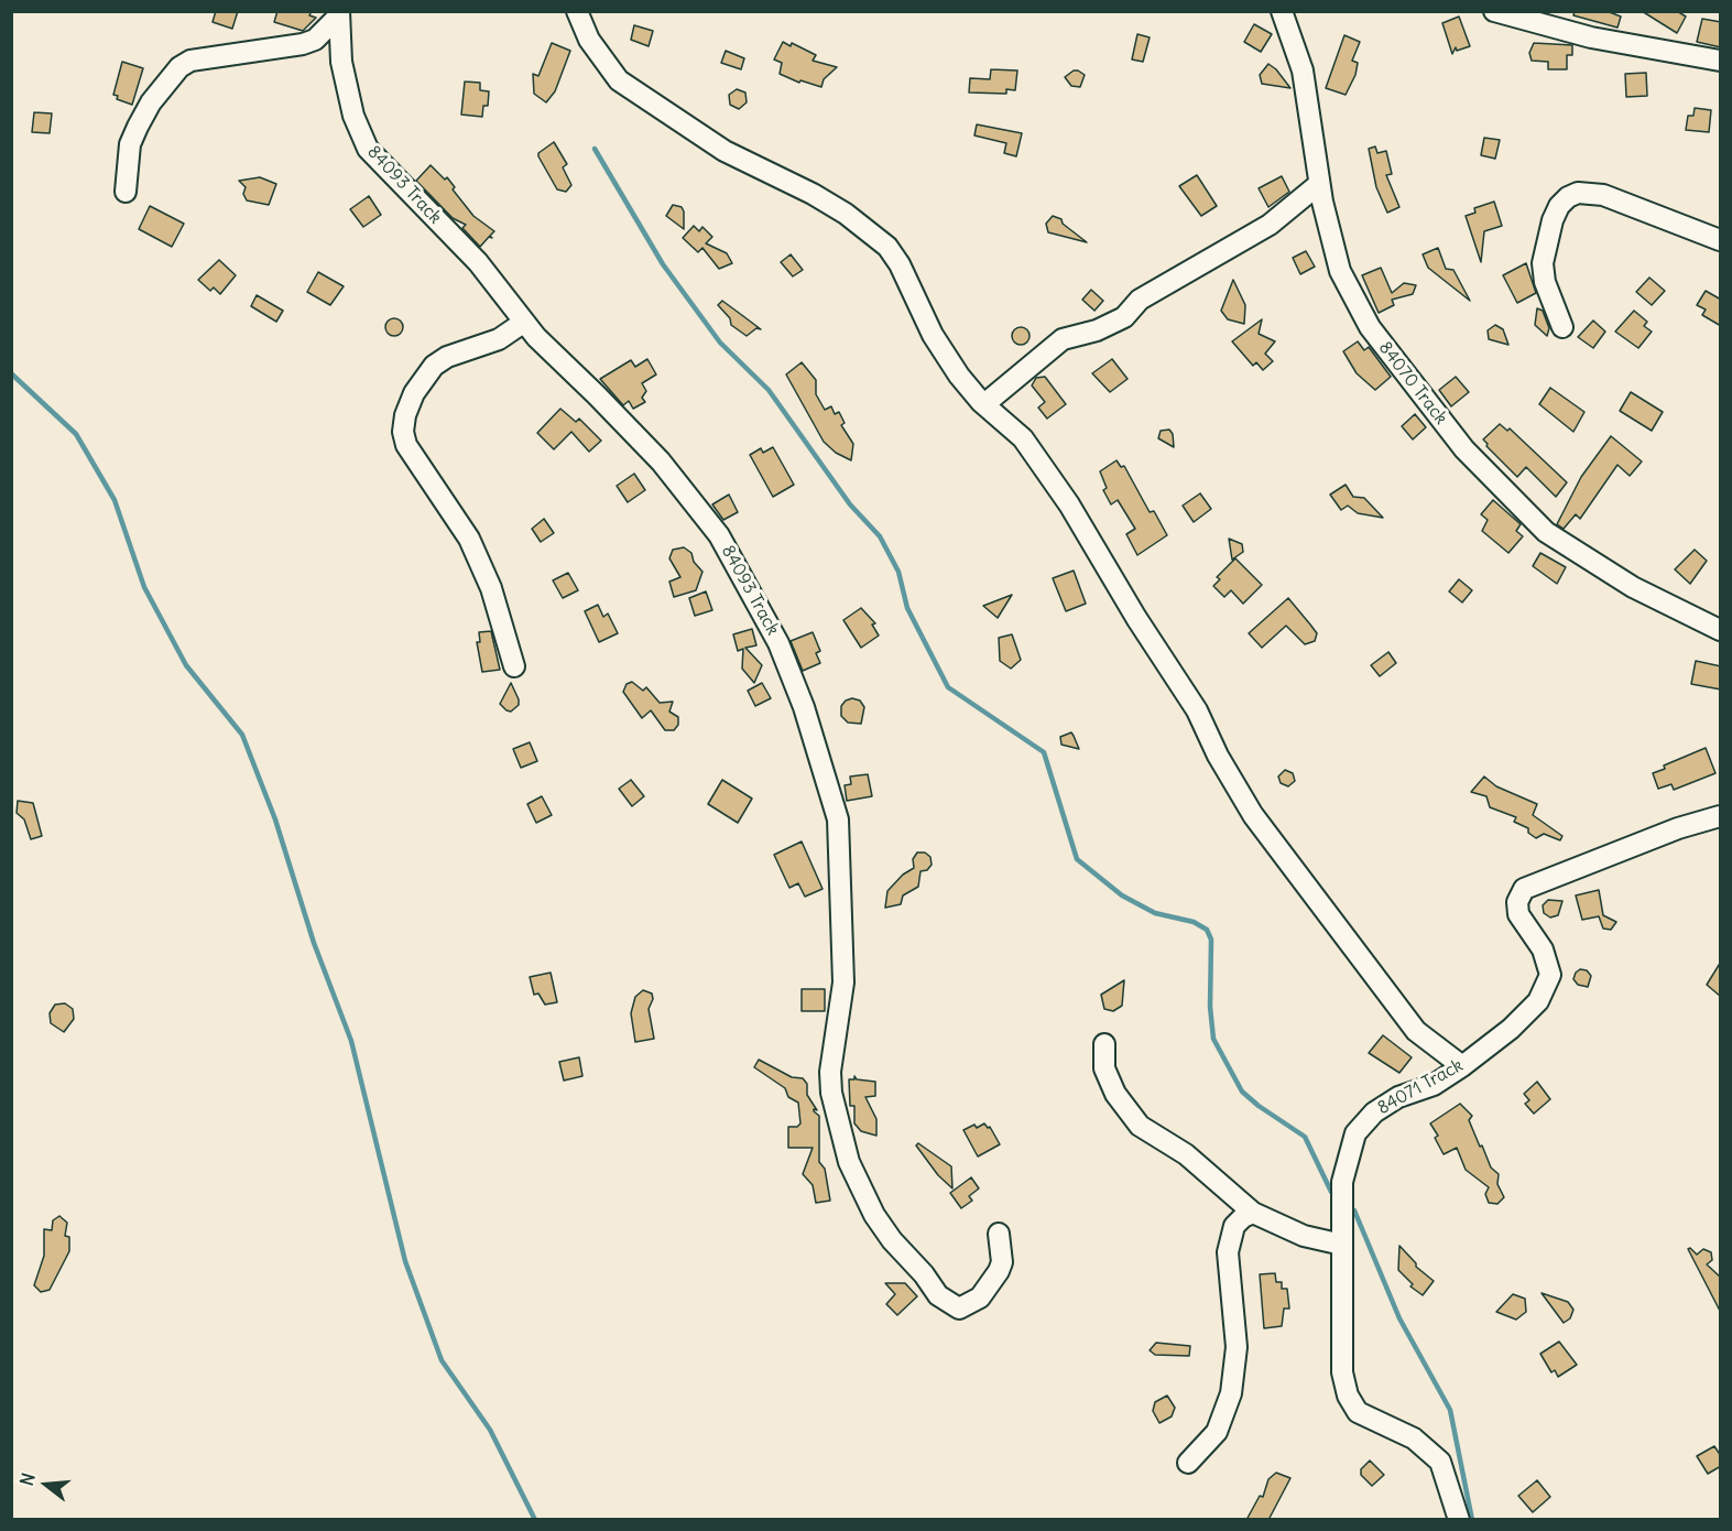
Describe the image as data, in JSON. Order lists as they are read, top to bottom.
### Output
{
  "streets": {
    "street": ["84093 Track", "84070 Track", "84071 Track"]
  },
  "north": "left"
}
